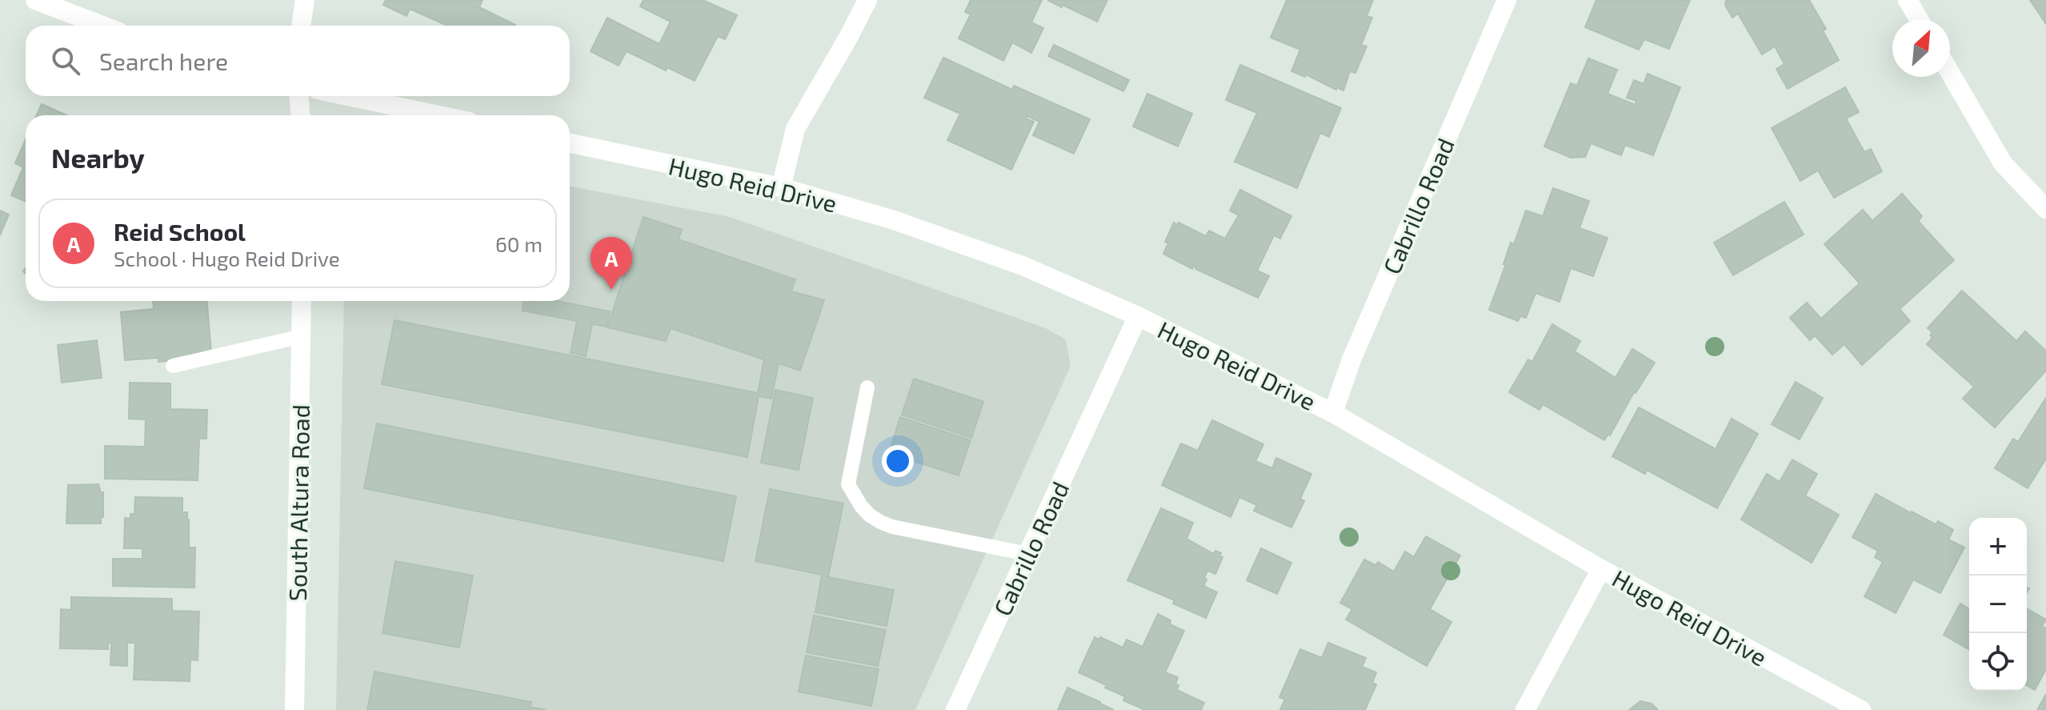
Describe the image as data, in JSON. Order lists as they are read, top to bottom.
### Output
{
  "streets": {
    "street": ["Hugo Reid Drive", "Cabrillo Road", "South Altura Road"]
  },
  "crossings": [
    ["Hugo Reid Drive", "Cabrillo Road"]
  ],
  "north": "top right",
  "page": {
    "search": "Search here",
    "heading": "Nearby",
    "list": [
      {
        "mark": "A",
        "name": "Reid School",
        "note": "School · Hugo Reid Drive",
        "value": "60 m"
      }
    ],
    "pins": "A",
    "map_buttons": ["+", "−"]
  }
}
